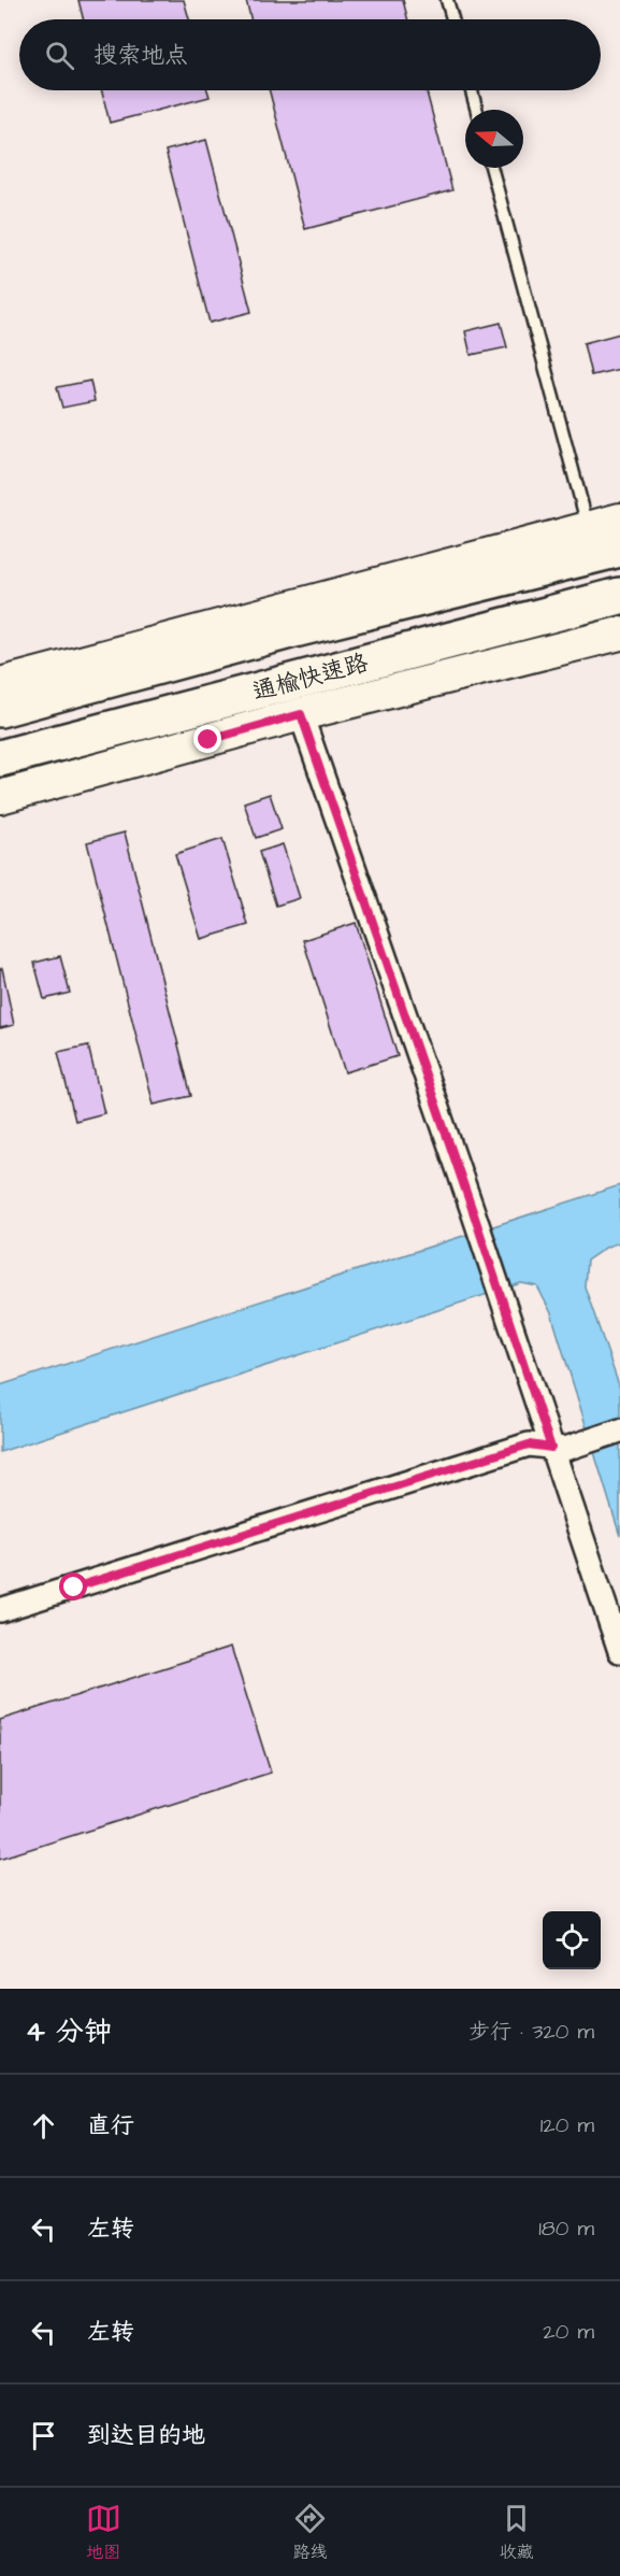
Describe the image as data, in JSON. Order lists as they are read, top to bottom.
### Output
{
  "streets": {
    "highway": ["通榆快速路"]
  },
  "north": "left",
  "page": {
    "search": "搜索地点",
    "heading": ["4 分钟", "步行 · 320 m"],
    "list": [
      ["直行", "120 m"],
      ["左转", "180 m"],
      ["左转", "20 m"],
      "到达目的地"
    ],
    "nav": ["地图", "路线", "收藏"]
  }
}
